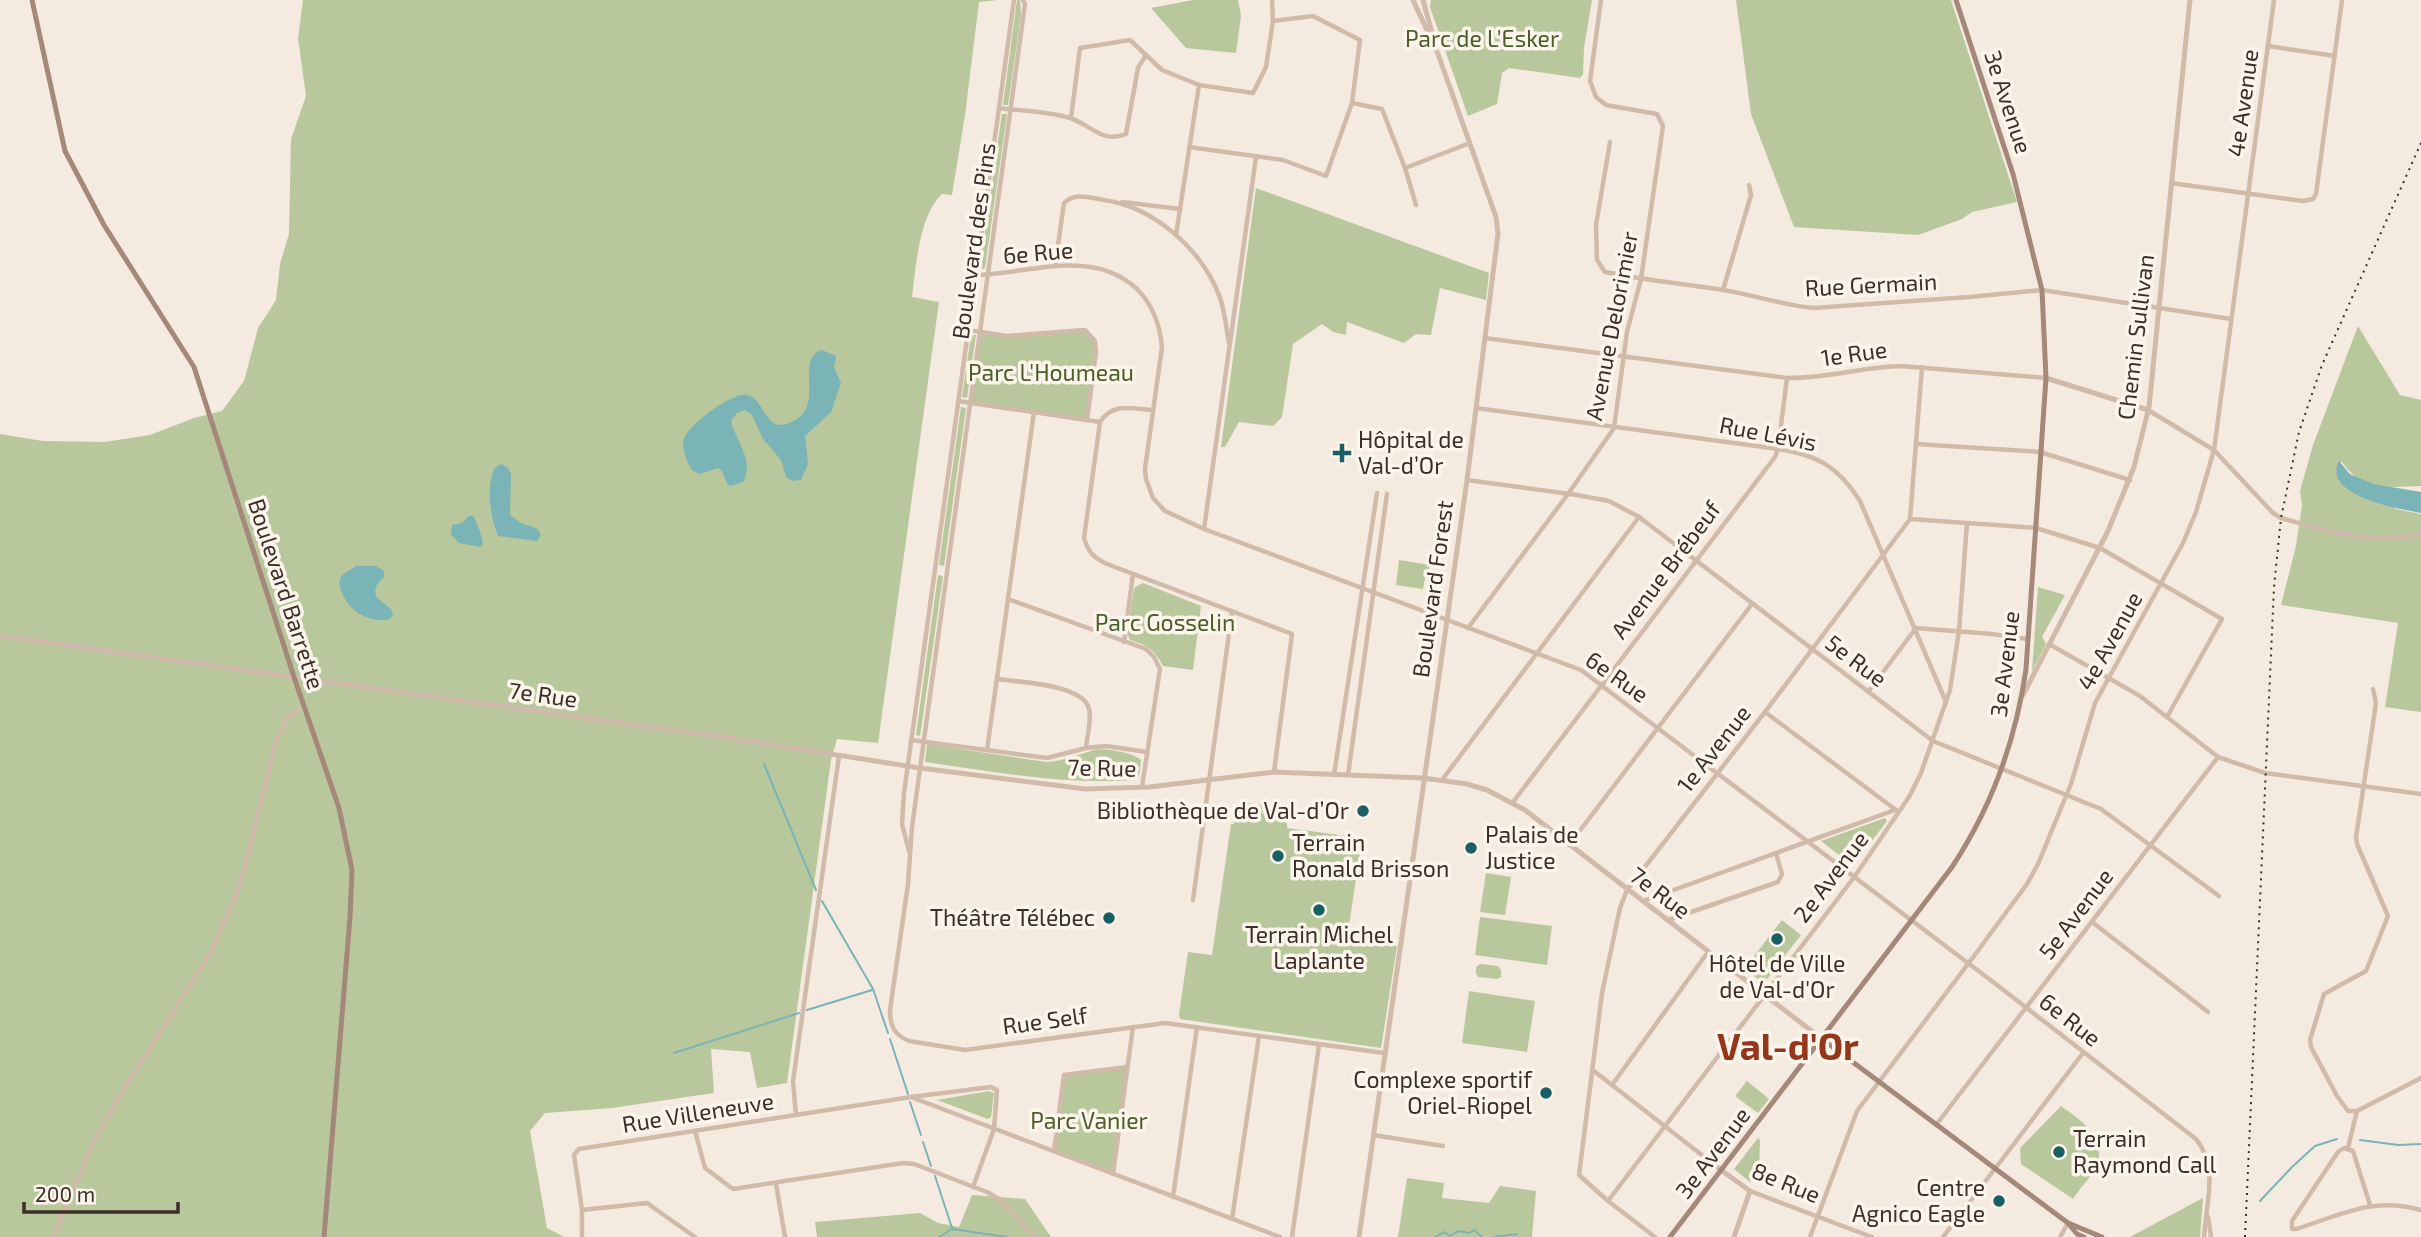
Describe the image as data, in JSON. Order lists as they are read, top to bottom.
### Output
{
  "streets": {
    "main road": ["3e Avenue", "Boulevard Barrette", "7e Rue"],
    "street": [
      "4e Avenue",
      "Boulevard des Pins",
      "6e Rue",
      "Rue Germain",
      "Avenue Delorimier",
      "Chemin Sullivan",
      "1e Rue",
      "Rue Lévis",
      "Avenue Brébeuf",
      "Boulevard Forest",
      "5e Rue",
      "1e Avenue",
      "2e Avenue",
      "5e Avenue",
      "Rue Self",
      "Rue Villeneuve",
      "8e Rue"
    ]
  },
  "crossings": [
    ["3e Avenue", "6e Rue"],
    ["3e Avenue", "Rue Germain"],
    ["3e Avenue", "Chemin Sullivan"],
    ["3e Avenue", "1e Rue"],
    ["3e Avenue", "5e Rue"],
    ["3e Avenue", "7e Rue"],
    ["3e Avenue", "8e Rue"],
    ["4e Avenue", "6e Rue"],
    ["4e Avenue", "Rue Germain"],
    ["4e Avenue", "1e Rue"],
    ["4e Avenue", "5e Rue"],
    ["4e Avenue", "7e Rue"],
    ["4e Avenue", "8e Rue"],
    ["Boulevard des Pins", "6e Rue"],
    ["Boulevard des Pins", "7e Rue"],
    ["Boulevard des Pins", "Rue Self"],
    ["6e Rue", "Avenue Delorimier"],
    ["6e Rue", "Avenue Brébeuf"],
    ["6e Rue", "Boulevard Forest"],
    ["6e Rue", "1e Avenue"],
    ["6e Rue", "2e Avenue"],
    ["6e Rue", "5e Avenue"],
    ["Rue Germain", "Avenue Delorimier"],
    ["Rue Germain", "Chemin Sullivan"],
    ["Avenue Delorimier", "1e Rue"],
    ["Avenue Delorimier", "Rue Lévis"],
    ["Avenue Delorimier", "5e Rue"],
    ["Chemin Sullivan", "1e Rue"],
    ["1e Rue", "Avenue Brébeuf"],
    ["1e Rue", "Boulevard Forest"],
    ["Rue Lévis", "Avenue Brébeuf"],
    ["Rue Lévis", "Boulevard Forest"],
    ["Rue Lévis", "1e Avenue"],
    ["Rue Lévis", "2e Avenue"],
    ["Avenue Brébeuf", "5e Rue"],
    ["Avenue Brébeuf", "7e Rue"],
    ["Boulevard Forest", "5e Rue"],
    ["Boulevard Forest", "7e Rue"],
    ["Boulevard Forest", "Rue Self"],
    ["Boulevard Barrette", "7e Rue"],
    ["5e Rue", "1e Avenue"],
    ["5e Rue", "2e Avenue"],
    ["5e Rue", "5e Avenue"],
    ["7e Rue", "1e Avenue"],
    ["7e Rue", "2e Avenue"],
    ["7e Rue", "5e Avenue"],
    ["7e Rue", "Rue Self"],
    ["1e Avenue", "2e Avenue"],
    ["1e Avenue", "8e Rue"],
    ["2e Avenue", "8e Rue"]
  ],
  "districts": ["Val-d'Or"],
  "parks": [
    "Parc de L'Esker",
    "Parc L'Houmeau",
    "Parc Gosselin",
    "Parc Vanier"
  ],
  "places": {
    "health": ["Hôpital de Val-d’Or"],
    "other": [
      "Bibliothèque de Val-d’Or",
      "Palais de Justice",
      "Terrain Ronald Brisson",
      "Terrain Michel Laplante",
      "Théâtre Télébec",
      "Hôtel de Ville de Val-d'Or",
      "Complexe sportif Oriel-Riopel",
      "Terrain Raymond Call",
      "Centre Agnico Eagle"
    ]
  },
  "scale_bar": "200 m"
}
